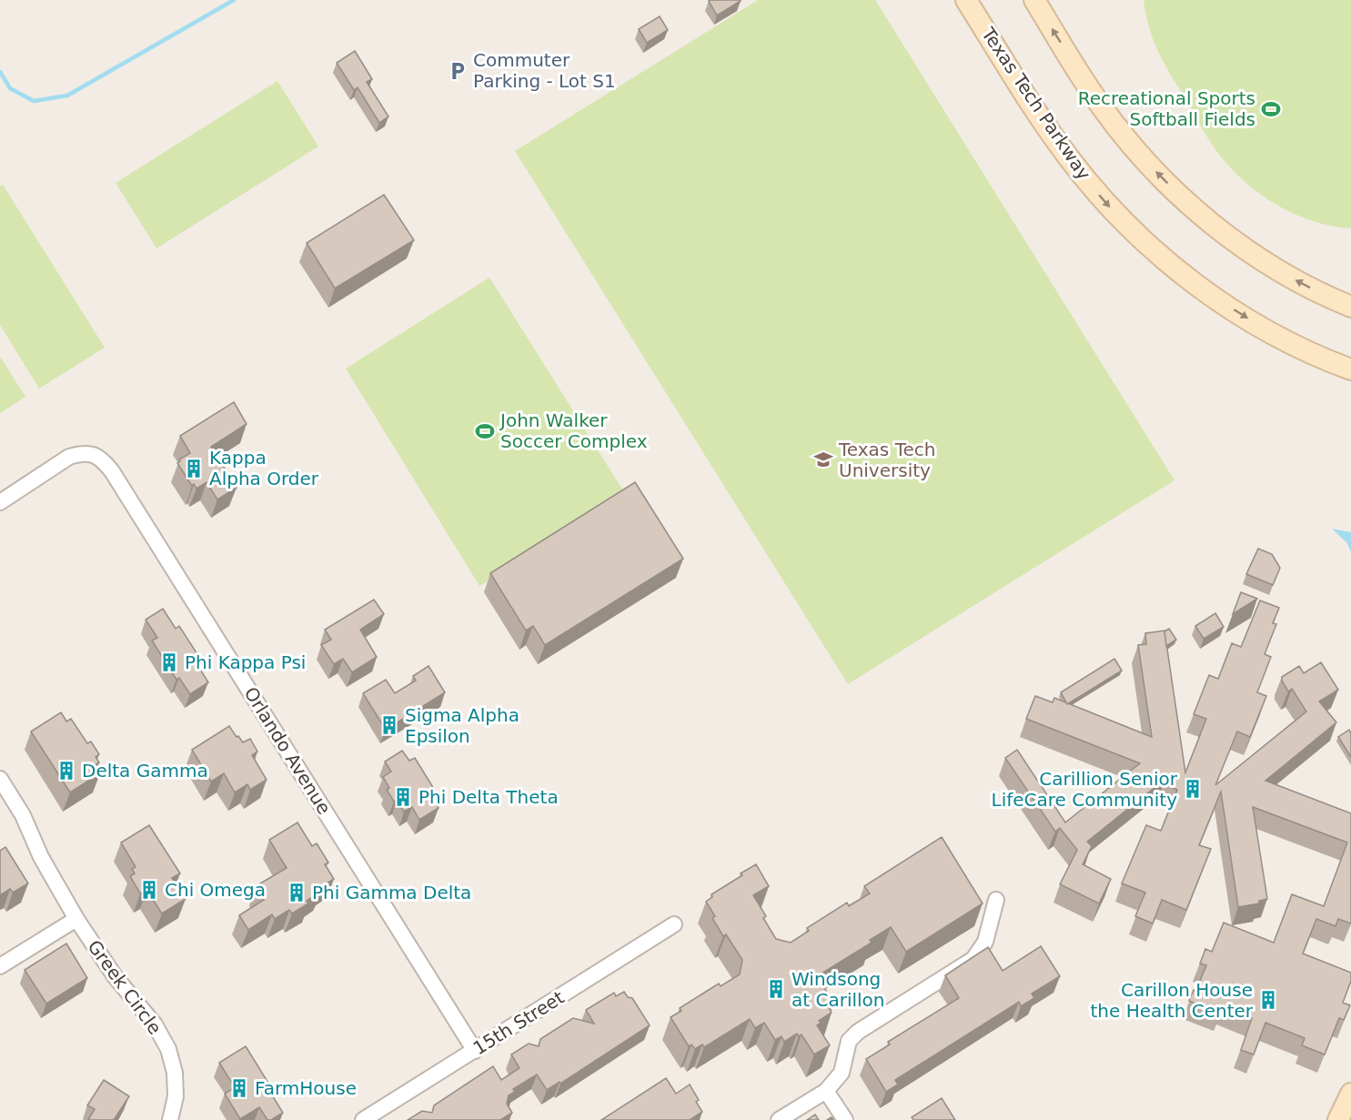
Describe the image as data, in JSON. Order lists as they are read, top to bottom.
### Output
{
  "streets": {
    "main road": ["Texas Tech Parkway"],
    "street": ["Orlando Avenue", "Greek Circle", "15th Street"]
  },
  "crossings": [
    ["Orlando Avenue", "15th Street"]
  ],
  "places": {
    "parking": ["Commuter Parking - Lot S1"],
    "sports": ["Recreational Sports Softball Fields", "John Walker Soccer Complex"],
    "school or university": ["Texas Tech University"],
    "building": [
      "Kappa Alpha Order",
      "Phi Kappa Psi",
      "Sigma Alpha Epsilon",
      "Delta Gamma",
      "Carillion Senior LifeCare Community",
      "Phi Delta Theta",
      "Chi Omega",
      "Phi Gamma Delta",
      "Windsong at Carillon",
      "Carillon House the Health Center",
      "FarmHouse"
    ]
  }
}
